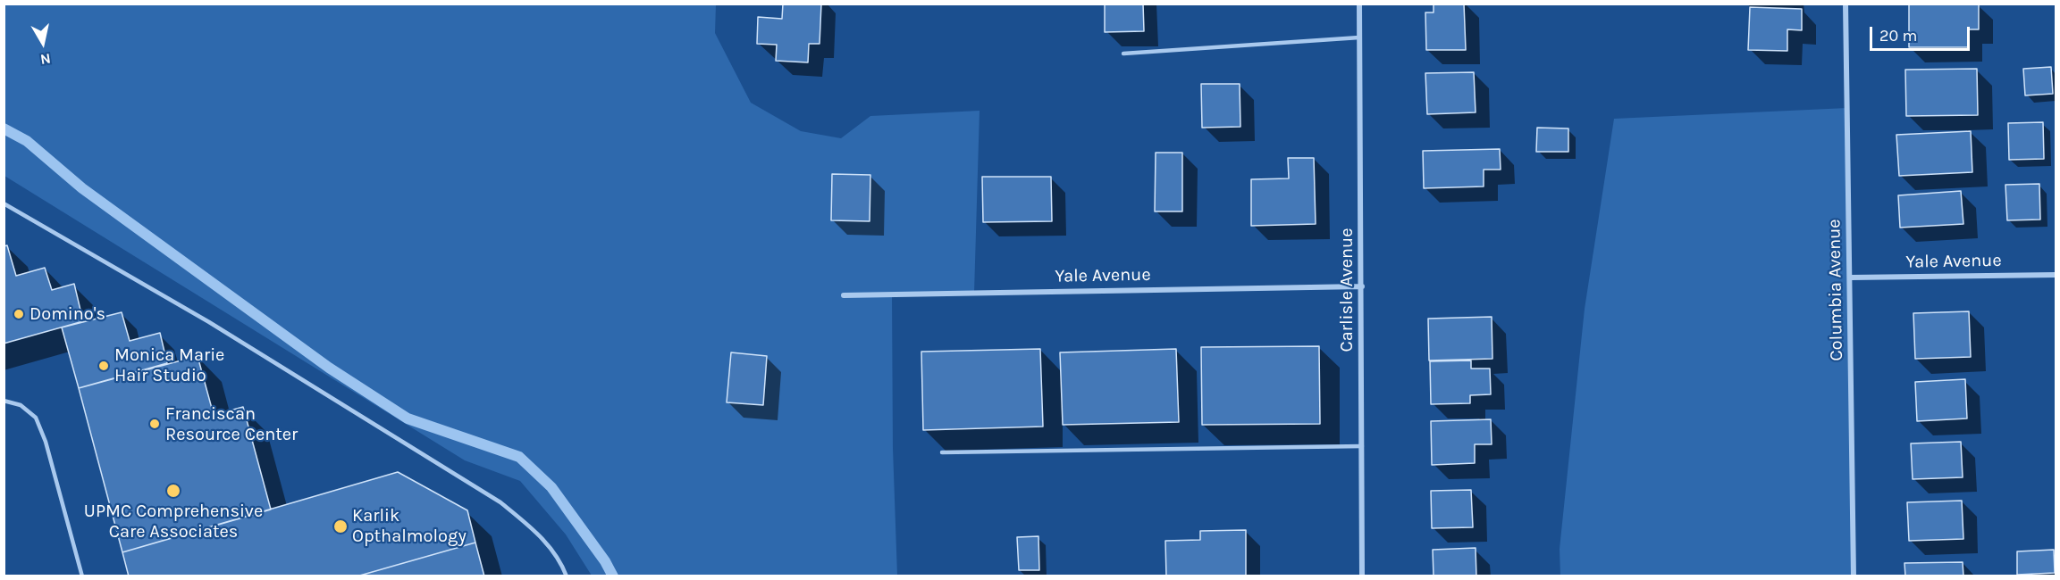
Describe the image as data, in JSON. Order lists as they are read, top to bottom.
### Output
{
  "streets": {
    "street": ["Yale Avenue", "Carlisle Avenue", "Columbia Avenue"]
  },
  "crossings": [
    ["Yale Avenue", "Carlisle Avenue"],
    ["Yale Avenue", "Columbia Avenue"]
  ],
  "places": [
    "Domino's",
    "Monica Marie Hair Studio",
    "Franciscan Resource Center",
    "UPMC Comprehensive Care Associates",
    "Karlik Opthalmology"
  ],
  "scale_bar": "20 m",
  "north": "bottom"
}
